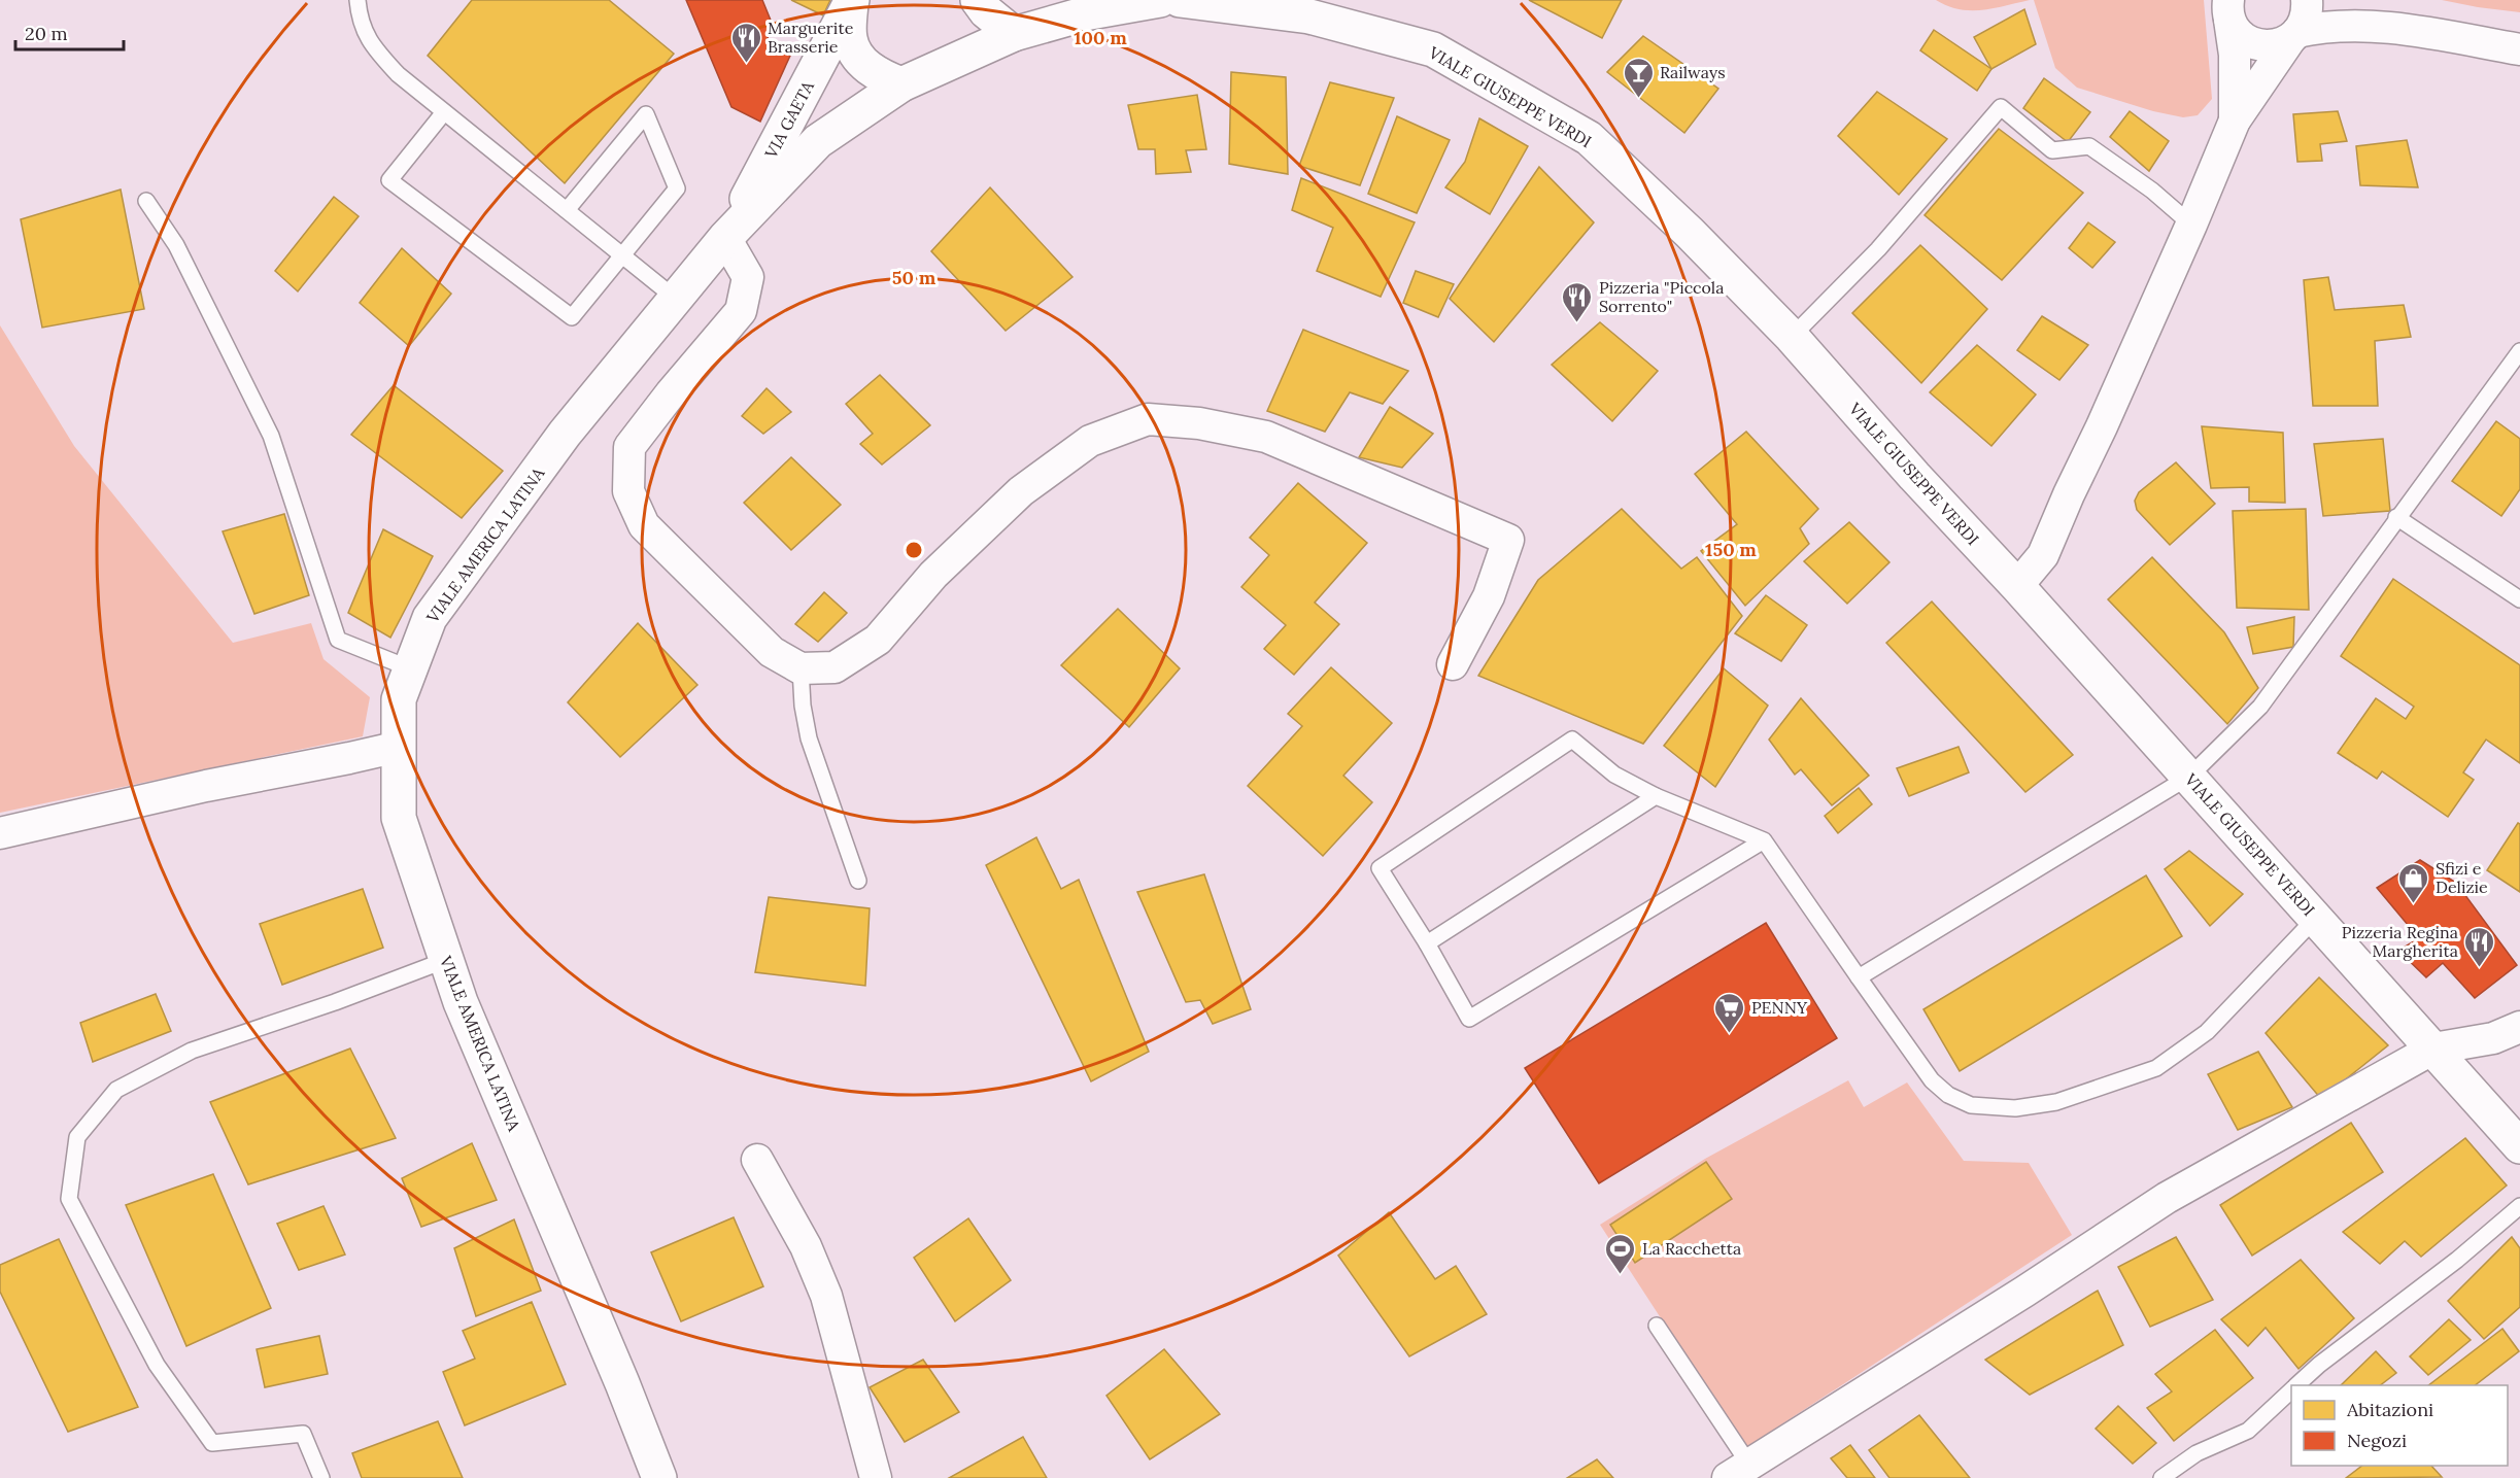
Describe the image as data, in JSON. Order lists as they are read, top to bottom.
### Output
{
  "streets": {
    "main road": ["VIALE GIUSEPPE VERDI", "VIA GAETA", "VIALE AMERICA LATINA"]
  },
  "crossings": [
    ["VIA GAETA", "VIALE AMERICA LATINA"]
  ],
  "places": {
    "restaurant": ["Marguerite Brasserie", "Pizzeria \"Piccola Sorrento\"", "Pizzeria Regina Margherita"],
    "bar": ["Railways"],
    "shop": ["Sfizi e Delizie"],
    "supermarket": ["PENNY"],
    "sports": ["La Racchetta"]
  },
  "legend": ["Abitazioni", "Negozi"],
  "scale_bar": "20 m",
  "rings": ["100 m", "50 m", "150 m"]
}
